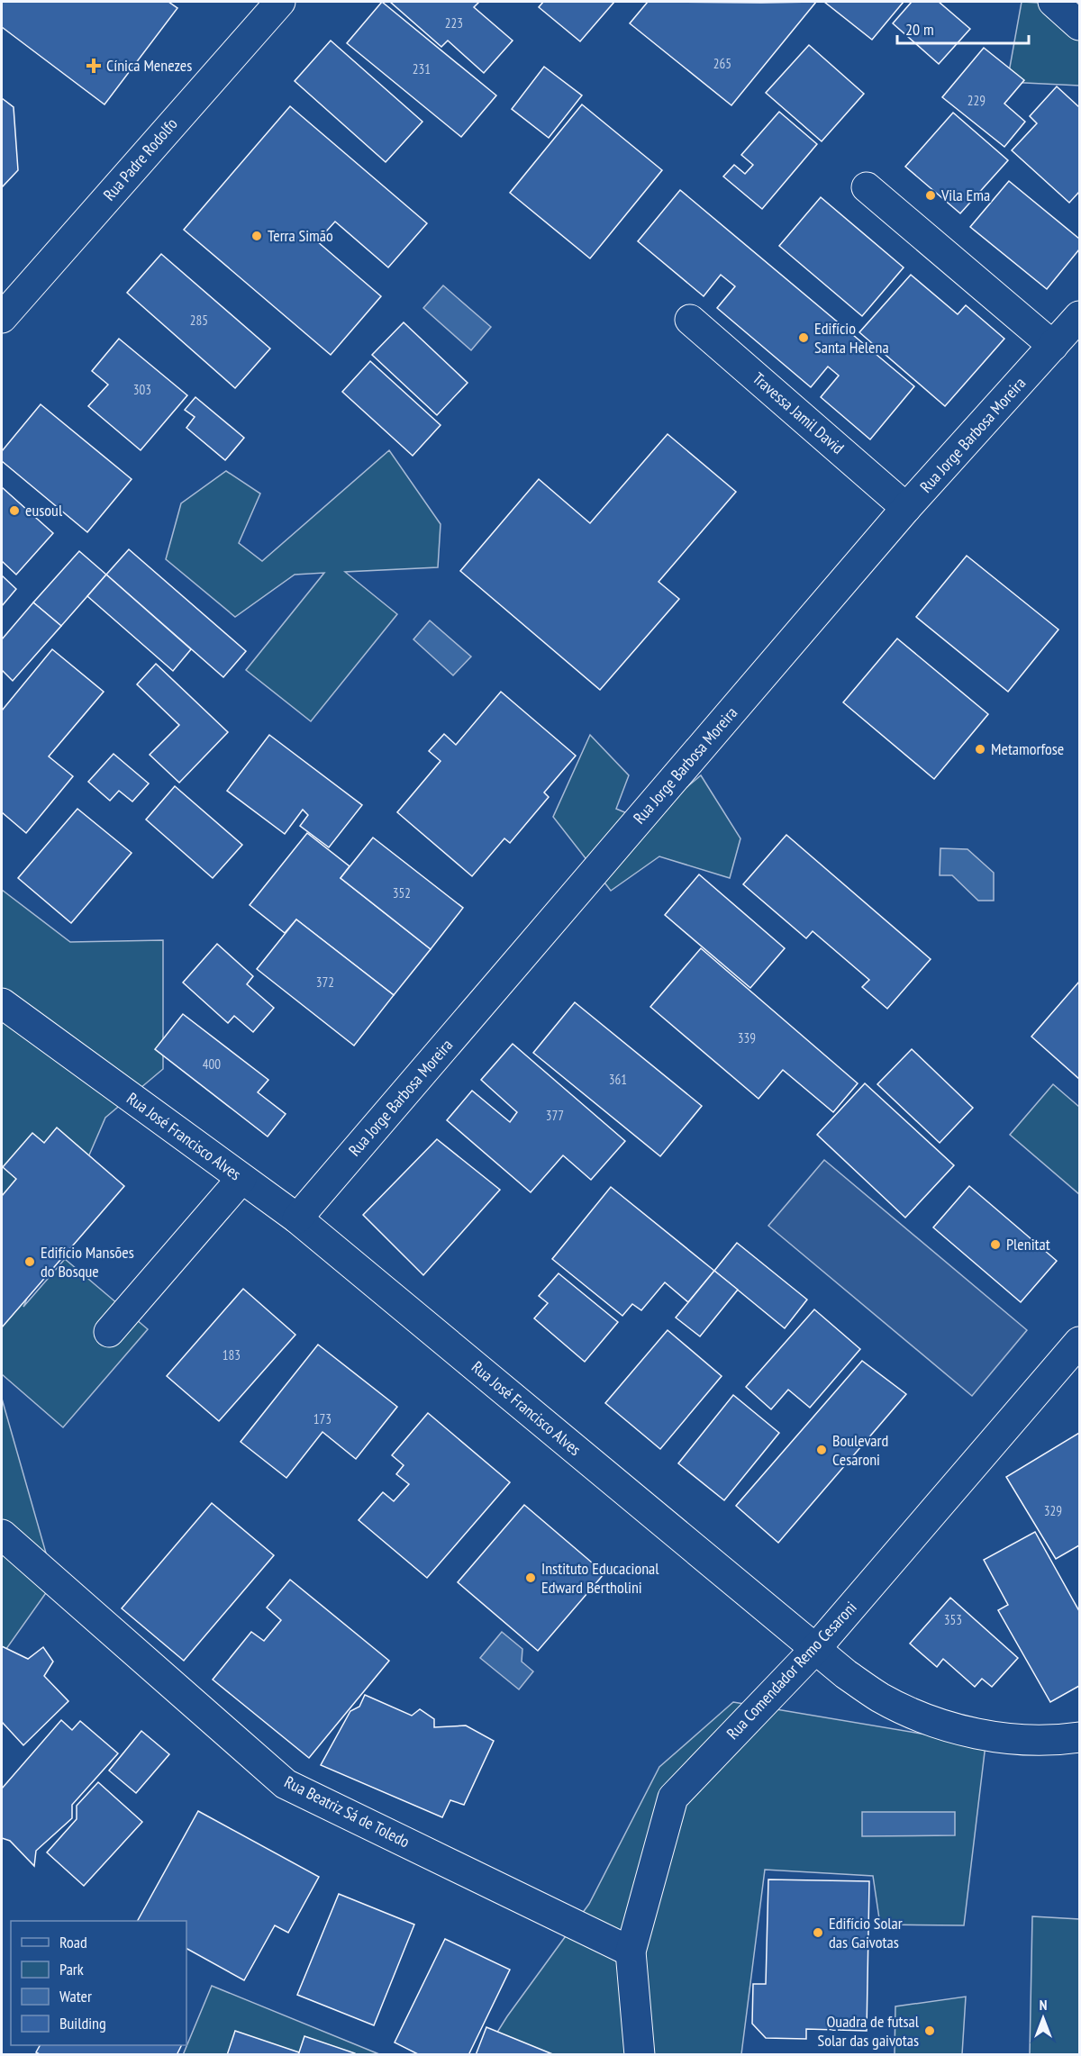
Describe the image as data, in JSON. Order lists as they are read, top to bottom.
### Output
{
  "streets": {
    "street": [
      "Rua Padre Rodolfo",
      "Travessa Jamil David",
      "Rua Jorge Barbosa Moreira",
      "Rua José Francisco Alves",
      "Rua Comendador Remo Cesaroni",
      "Rua Beatriz Sá de Toledo"
    ]
  },
  "crossings": [
    ["Travessa Jamil David", "Rua Jorge Barbosa Moreira"],
    ["Rua Jorge Barbosa Moreira", "Rua José Francisco Alves"],
    ["Rua José Francisco Alves", "Rua Comendador Remo Cesaroni"],
    ["Rua Comendador Remo Cesaroni", "Rua Beatriz Sá de Toledo"]
  ],
  "places": {
    "health": ["Cínica Menezes"],
    "other": [
      "Vila Ema",
      "Terra Simão",
      "Edifício Santa Helena",
      "eusoul",
      "Metamorfose",
      "Plenitat",
      "Edifício Mansões do Bosque",
      "Boulevard Cesaroni",
      "Instituto Educacional Edward Bertholini",
      "Edifício Solar das Gaivotas",
      "Quadra de futsal Solar das gaivotas"
    ]
  },
  "house_numbers": [
    "223",
    "265",
    "231",
    "229",
    "285",
    "303",
    "352",
    "372",
    "339",
    "400",
    "361",
    "377",
    "183",
    "173",
    "329",
    "353"
  ],
  "legend": [
    "Road",
    "Park",
    "Water",
    "Building"
  ],
  "scale_bar": "20 m",
  "north": "top"
}
